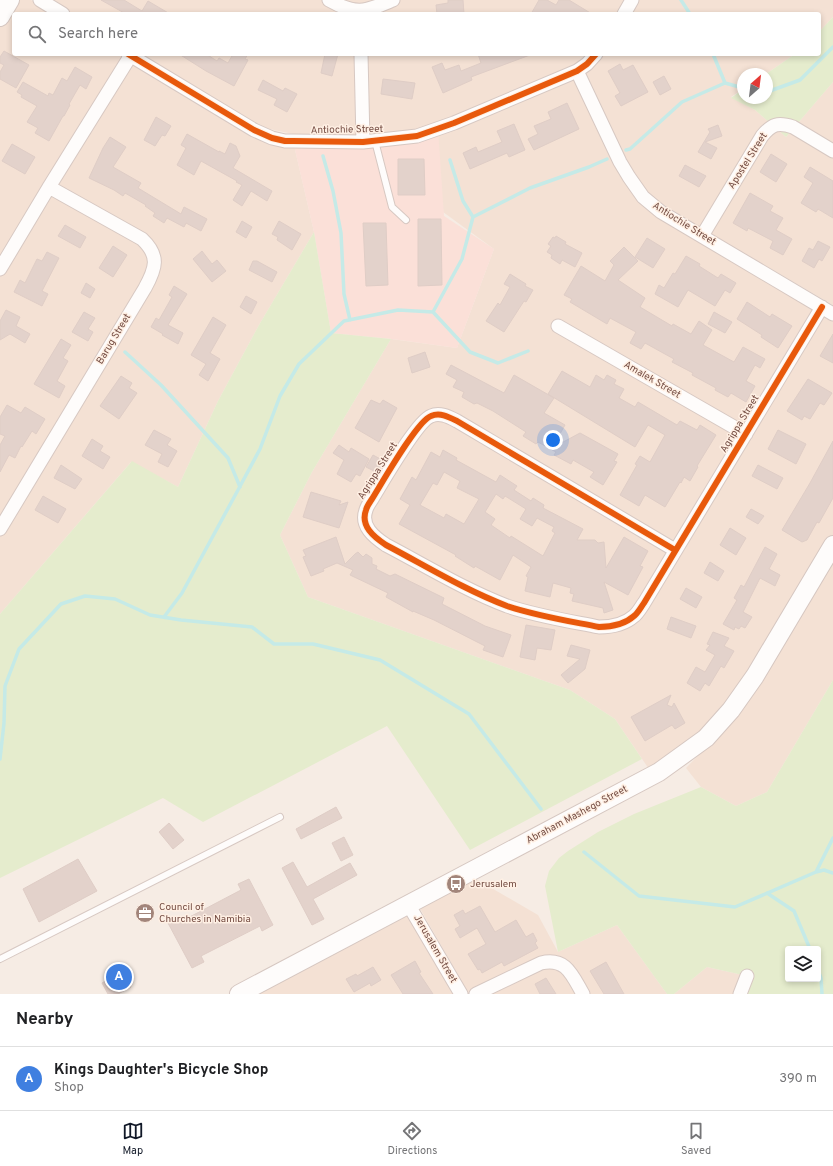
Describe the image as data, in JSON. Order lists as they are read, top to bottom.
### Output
{
  "streets": {
    "main road": ["Abraham Mashego Street"],
    "street": [
      "Antiochie Street",
      "Apostel Street",
      "Barug Street",
      "Amalek Street",
      "Agrippa Street",
      "Jerusalem Street"
    ]
  },
  "crossings": [
    ["Antiochie Street", "Apostel Street"],
    ["Antiochie Street", "Agrippa Street"],
    ["Amalek Street", "Agrippa Street"],
    ["Abraham Mashego Street", "Jerusalem Street"]
  ],
  "places": {
    "bus stop": ["Jerusalem"],
    "office": ["Council of Churches in Namibia"]
  },
  "north": "top right",
  "page": {
    "search": "Search here",
    "pins": "A",
    "heading": "Nearby",
    "list": [
      {
        "mark": "A",
        "name": "Kings Daughter's Bicycle Shop",
        "note": "Shop",
        "value": "390 m"
      }
    ],
    "nav": ["Map", "Directions", "Saved"]
  }
}
